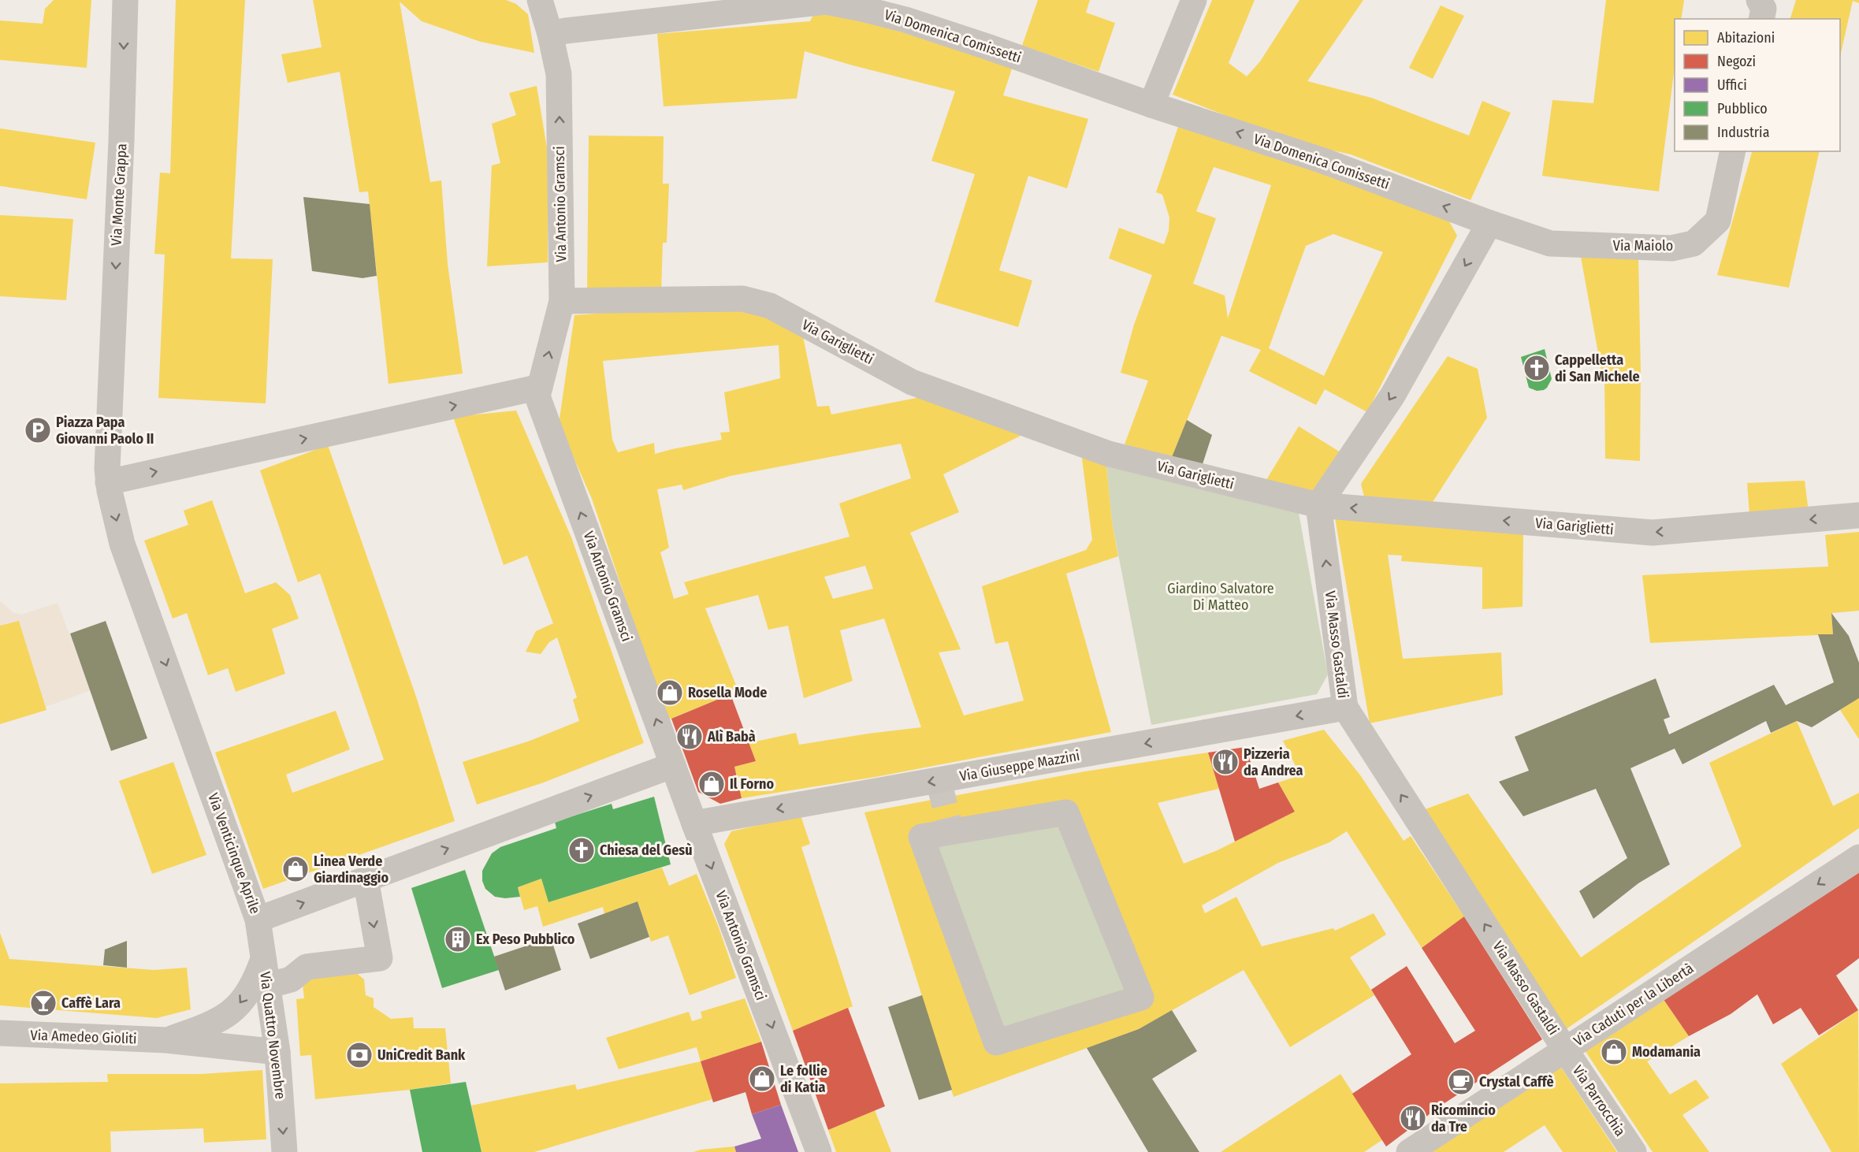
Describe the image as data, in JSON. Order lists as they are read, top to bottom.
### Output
{
  "streets": {
    "street": [
      "Via Domenica Comissetti",
      "Via Monte Grappa",
      "Via Antonio Gramsci",
      "Via Maiolo",
      "Via Gariglietti",
      "Via Masso Gastaldi",
      "Via Giuseppe Mazzini",
      "Via Venticinque Aprile",
      "Via Caduti per la Libertà",
      "Via Quattro Novembre",
      "Via Amedeo Gioliti",
      "Via Parrocchia"
    ]
  },
  "crossings": [
    ["Via Domenica Comissetti", "Via Antonio Gramsci"],
    ["Via Domenica Comissetti", "Via Maiolo"],
    ["Via Monte Grappa", "Via Venticinque Aprile"],
    ["Via Antonio Gramsci", "Via Gariglietti"],
    ["Via Antonio Gramsci", "Via Giuseppe Mazzini"],
    ["Via Antonio Gramsci", "Via Venticinque Aprile"],
    ["Via Gariglietti", "Via Masso Gastaldi"],
    ["Via Masso Gastaldi", "Via Giuseppe Mazzini"],
    ["Via Masso Gastaldi", "Via Caduti per la Libertà"],
    ["Via Masso Gastaldi", "Via Parrocchia"],
    ["Via Venticinque Aprile", "Via Quattro Novembre"],
    ["Via Caduti per la Libertà", "Via Parrocchia"],
    ["Via Quattro Novembre", "Via Amedeo Gioliti"]
  ],
  "one_way": [
    "Via Domenica Comissetti",
    "Via Monte Grappa",
    "Via Gariglietti",
    "Via Masso Gastaldi",
    "Via Giuseppe Mazzini",
    "Via Caduti per la Libertà",
    "Via Quattro Novembre"
  ],
  "parks": ["Giardino Salvatore Di Matteo"],
  "places": {
    "church": ["Cappelletta di San Michele", "Chiesa del Gesù"],
    "parking": ["Piazza Papa Giovanni Paolo II"],
    "shop": [
      "Rosella Mode",
      "Il Forno",
      "Linea Verde Giardinaggio",
      "Modamania",
      "Le follie di Katia"
    ],
    "restaurant": ["Alì Babà", "Pizzeria da Andrea", "Ricomincio da Tre"],
    "building": ["Ex Peso Pubblico"],
    "bar": ["Caffè Lara"],
    "bank": ["UniCredit Bank"],
    "cafe": ["Crystal Caffè"]
  },
  "legend": [
    "Abitazioni",
    "Negozi",
    "Uffici",
    "Pubblico",
    "Industria"
  ]
}
